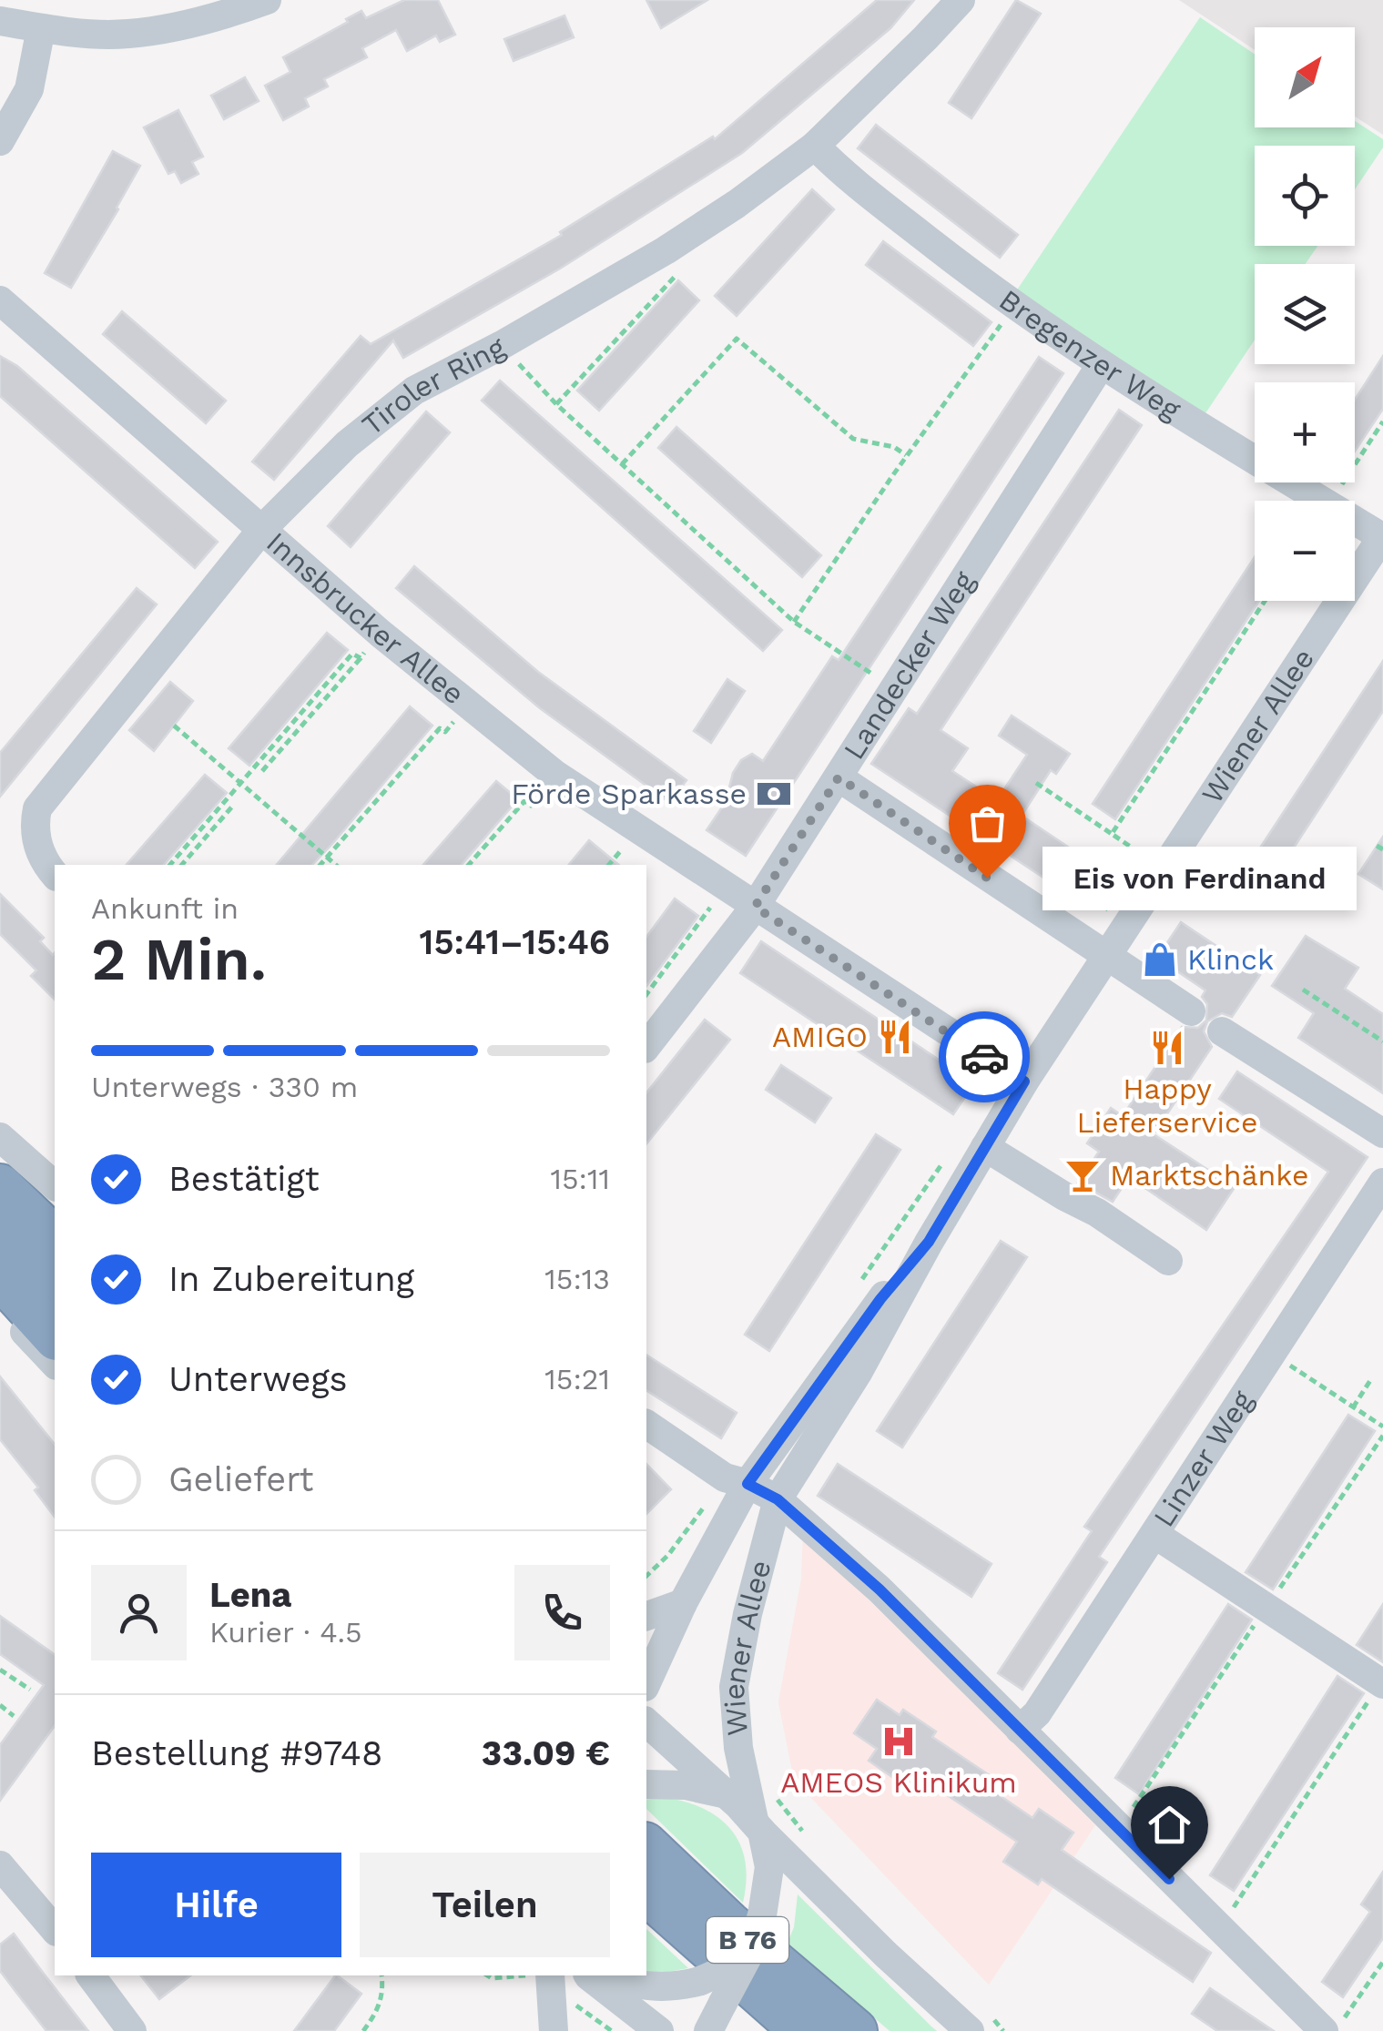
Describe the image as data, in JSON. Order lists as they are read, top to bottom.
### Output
{
  "streets": {
    "highway": ["B 76"],
    "street": [
      "Bregenzer Weg",
      "Tiroler Ring",
      "Innsbrucker Allee",
      "Landecker Weg",
      "Wiener Allee",
      "Linzer Weg"
    ]
  },
  "crossings": [
    ["Bregenzer Weg", "Tiroler Ring"],
    ["Bregenzer Weg", "Landecker Weg"],
    ["Bregenzer Weg", "Wiener Allee"],
    ["Tiroler Ring", "Innsbrucker Allee"],
    ["Innsbrucker Allee", "Landecker Weg"],
    ["Innsbrucker Allee", "Wiener Allee"]
  ],
  "places": {
    "bank": ["Förde Sparkasse"],
    "other": ["Eis von Ferdinand"],
    "shop": ["Klinck"],
    "restaurant": ["AMIGO", "Happy Lieferservice"],
    "bar": ["Marktschänke"],
    "hospital": ["AMEOS Klinikum"]
  },
  "north": "top right",
  "page": {
    "map_buttons": ["+", "−"],
    "bubble": "Eis von Ferdinand",
    "heading": ["2 Min.", "Ankunft in", "15:41–15:46"],
    "panel": [
      "Lena",
      "Kurier · 4.5",
      "Bestellung #9748",
      "33.09 €"
    ],
    "bar": "Unterwegs · 330 m",
    "list": [
      ["Bestätigt", "15:11"],
      ["In Zubereitung", "15:13"],
      ["Unterwegs", "15:21"],
      "Geliefert"
    ],
    "buttons": ["Hilfe", "Teilen"]
  }
}
